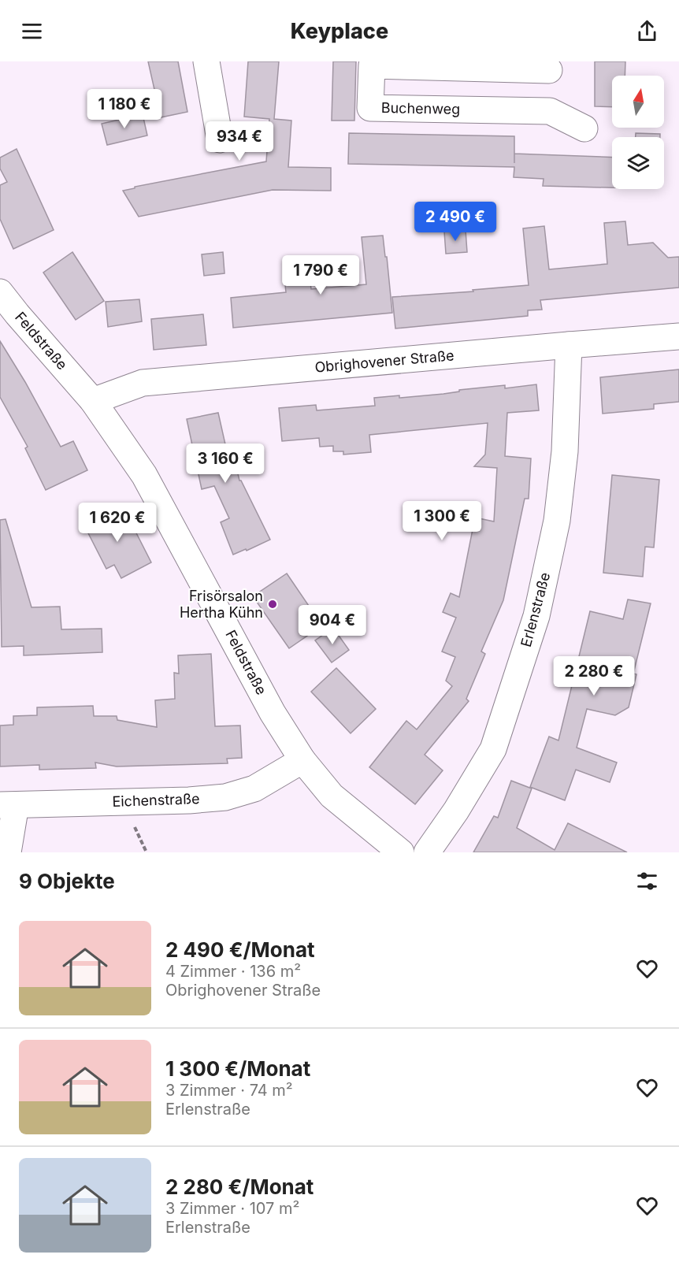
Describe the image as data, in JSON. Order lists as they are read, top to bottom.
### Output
{
  "streets": {
    "street": [
      "Buchenweg",
      "Feldstraße",
      "Obrighovener Straße",
      "Erlenstraße",
      "Eichenstraße"
    ]
  },
  "crossings": [
    ["Feldstraße", "Obrighovener Straße"],
    ["Feldstraße", "Eichenstraße"],
    ["Obrighovener Straße", "Erlenstraße"]
  ],
  "places": ["Frisörsalon Hertha Kühn"],
  "north": "top",
  "page": {
    "header": "Keyplace",
    "price": [
      "1 180 €",
      "934 €",
      "2 490 €",
      "1 790 €",
      "3 160 €",
      "1 300 €",
      "1 620 €",
      "904 €",
      "2 280 €"
    ],
    "heading": "9 Objekte",
    "list": [
      {
        "name": "2 490 €/Monat",
        "note": "4 Zimmer · 136 m² · Obrighovener Straße"
      },
      {
        "name": "1 300 €/Monat",
        "note": "3 Zimmer · 74 m² · Erlenstraße"
      },
      {
        "name": "2 280 €/Monat",
        "note": "3 Zimmer · 107 m² · Erlenstraße"
      }
    ]
  }
}
